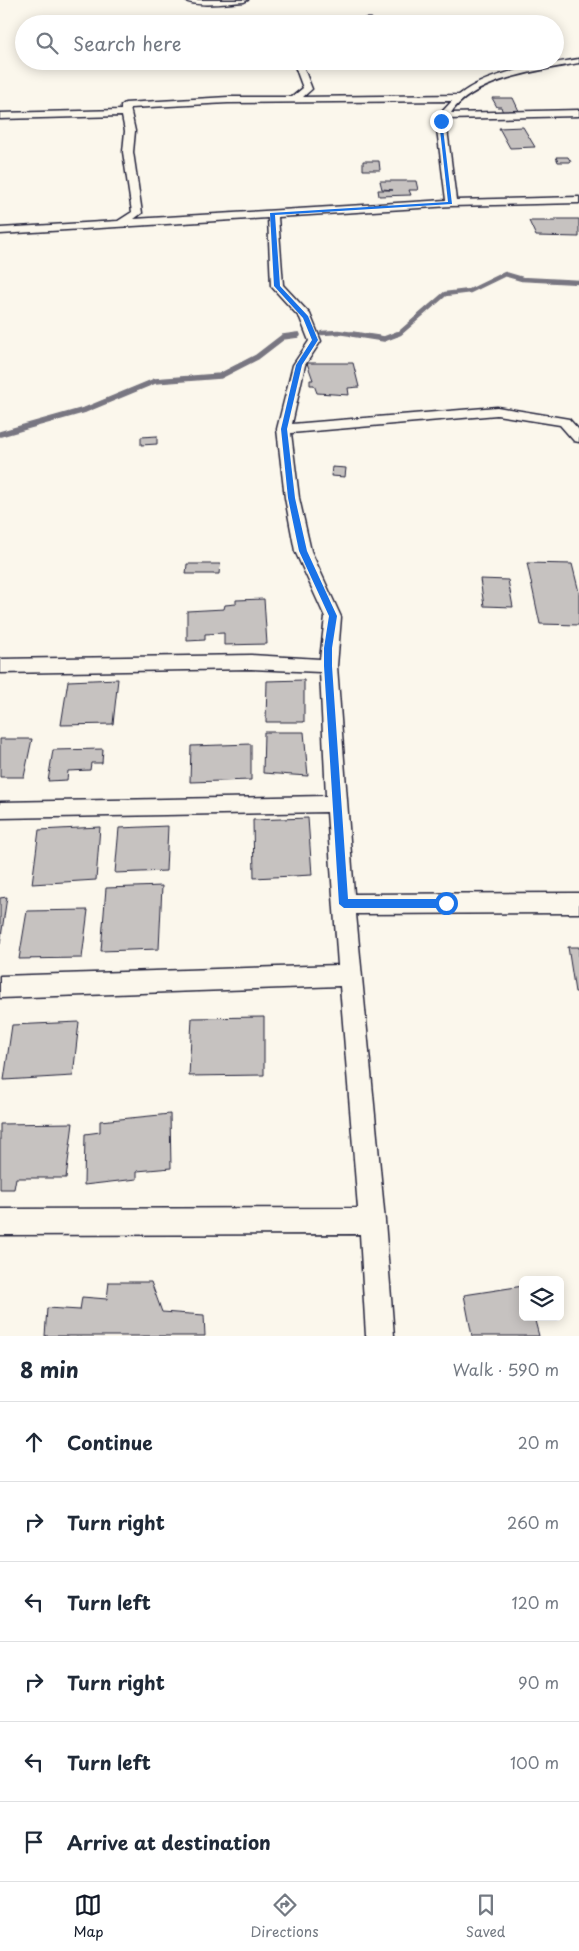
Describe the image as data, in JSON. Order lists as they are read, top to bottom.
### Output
{
  "page": {
    "search": "Search here",
    "heading": ["8 min", "Walk · 590 m"],
    "list": [
      ["Continue", "20 m"],
      ["Turn right", "260 m"],
      ["Turn left", "120 m"],
      ["Turn right", "90 m"],
      ["Turn left", "100 m"],
      "Arrive at destination"
    ],
    "nav": ["Map", "Directions", "Saved"]
  }
}
